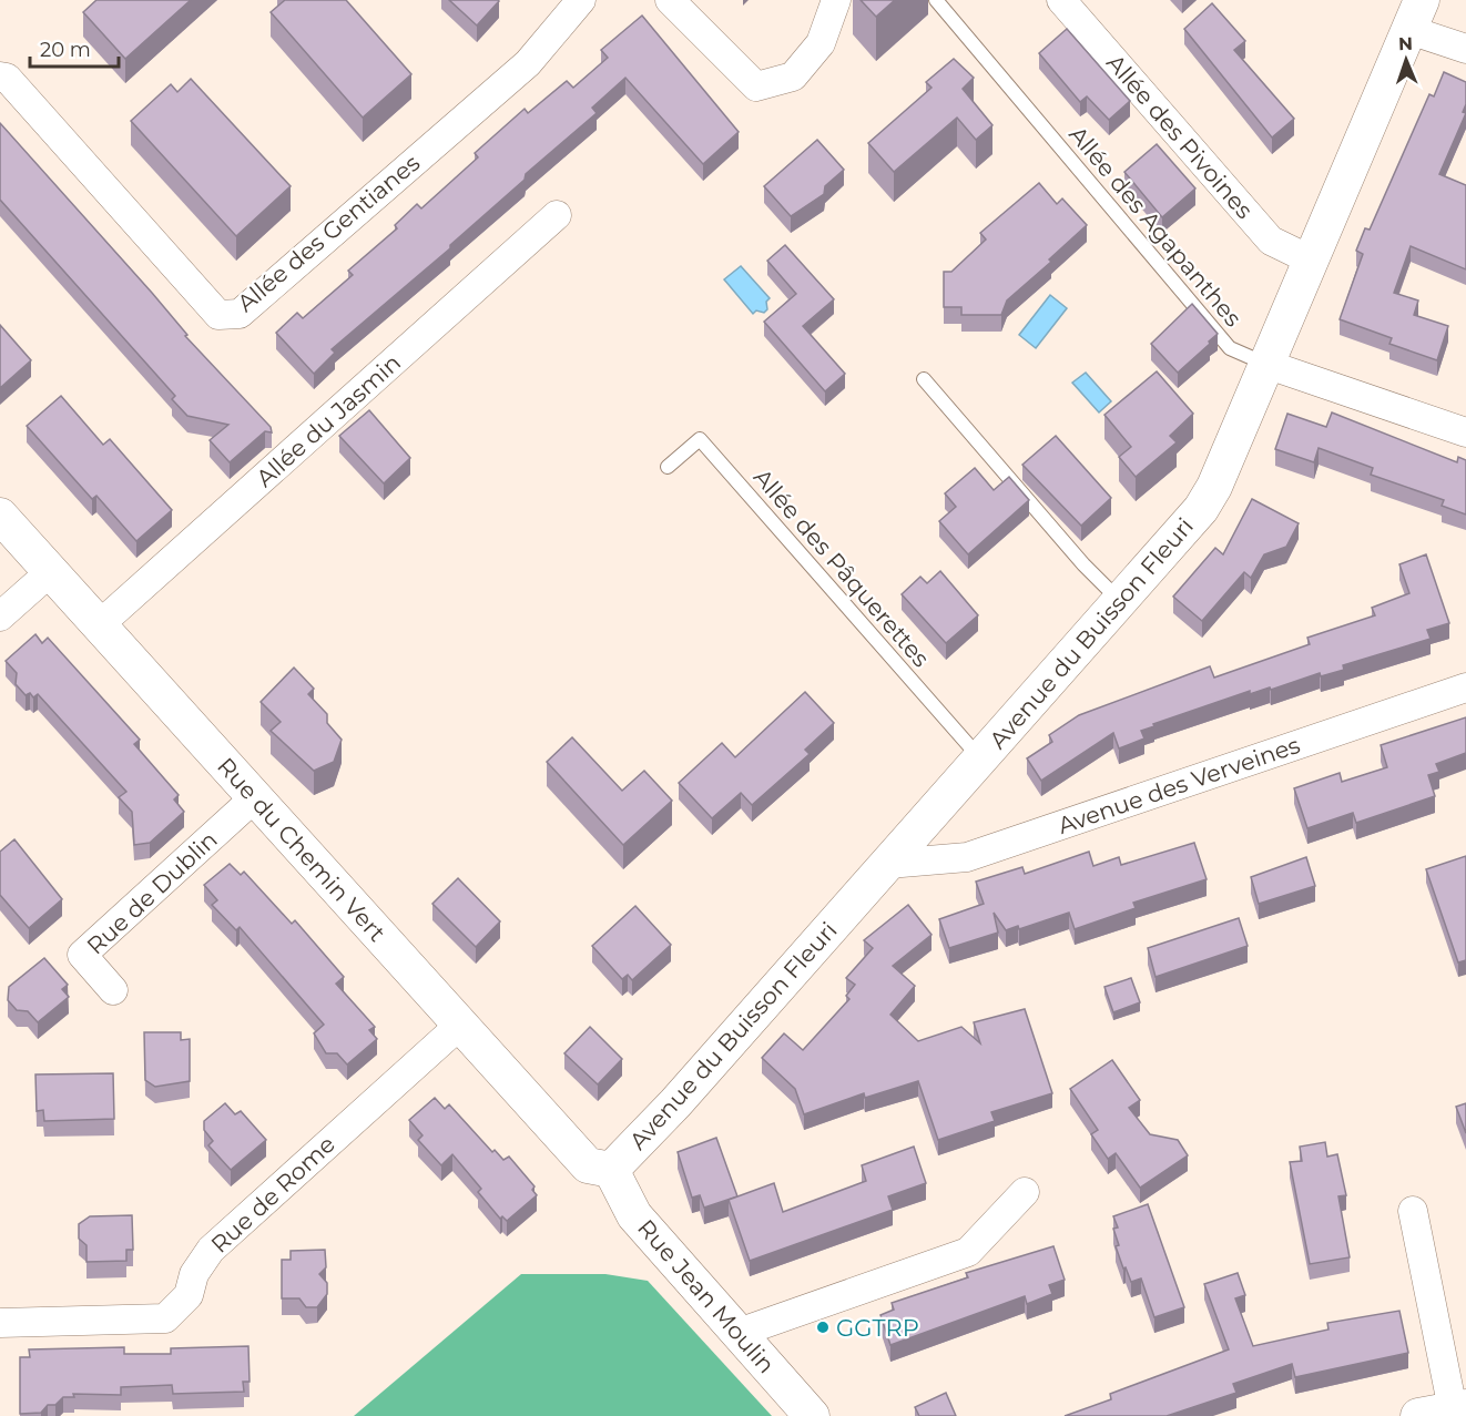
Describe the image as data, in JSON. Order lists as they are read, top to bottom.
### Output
{
  "streets": {
    "street": [
      "Allée des Pivoines",
      "Allée des Gentianes",
      "Allée du Jasmin",
      "Avenue du Buisson Fleuri",
      "Avenue des Verveines",
      "Rue du Chemin Vert",
      "Rue de Dublin",
      "Rue de Rome",
      "Rue Jean Moulin"
    ],
    "lane": ["Allée des Agapanthes", "Allée des Pâquerettes"]
  },
  "crossings": [
    ["Allée des Pivoines", "Avenue du Buisson Fleuri"],
    ["Allée des Agapanthes", "Avenue du Buisson Fleuri"],
    ["Allée du Jasmin", "Rue du Chemin Vert"],
    ["Allée des Pâquerettes", "Avenue du Buisson Fleuri"],
    ["Avenue du Buisson Fleuri", "Avenue des Verveines"],
    ["Avenue du Buisson Fleuri", "Rue du Chemin Vert"],
    ["Avenue du Buisson Fleuri", "Rue Jean Moulin"],
    ["Rue du Chemin Vert", "Rue de Dublin"],
    ["Rue du Chemin Vert", "Rue de Rome"],
    ["Rue du Chemin Vert", "Rue Jean Moulin"]
  ],
  "places": ["GGTRP"],
  "scale_bar": "20 m",
  "north": "top"
}
